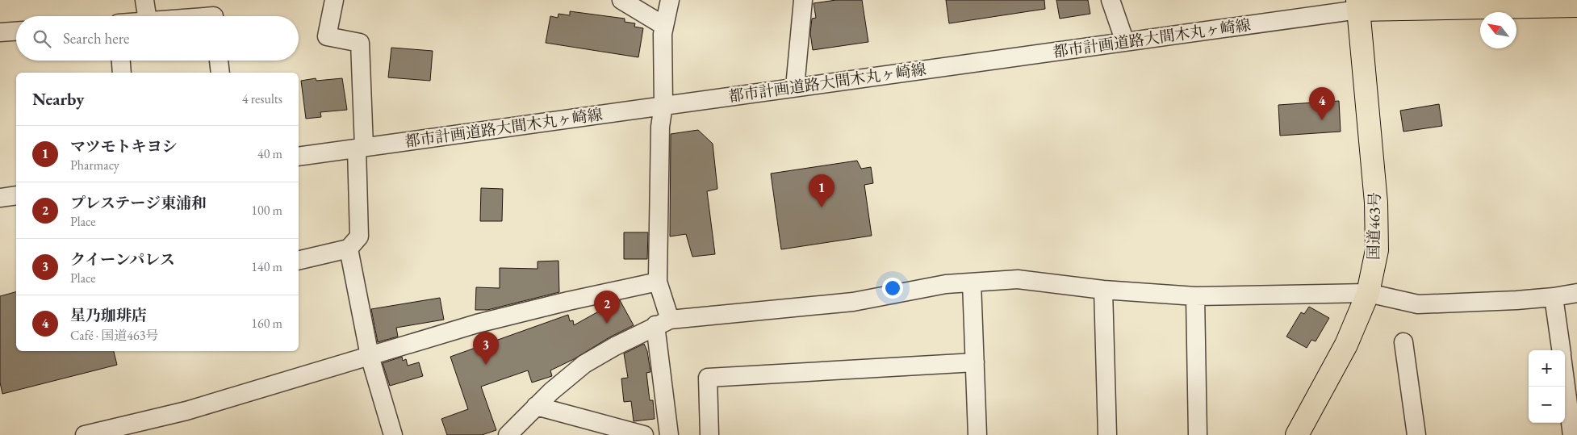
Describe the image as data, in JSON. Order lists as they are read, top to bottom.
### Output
{
  "streets": {
    "main road": ["国道463号"],
    "street": ["都市計画道路大間木丸ヶ崎線"]
  },
  "crossings": [
    ["都市計画道路大間木丸ヶ崎線", "国道463号"]
  ],
  "north": "top left",
  "page": {
    "search": "Search here",
    "heading": ["Nearby", "4 results"],
    "pins": [
      "4",
      "1",
      "2",
      "3"
    ],
    "list": [
      {
        "mark": "1",
        "name": "マツモトキヨシ",
        "note": "Pharmacy",
        "value": "40 m"
      },
      {
        "mark": "2",
        "name": "プレステージ東浦和",
        "note": "Place",
        "value": "100 m"
      },
      {
        "mark": "3",
        "name": "クイーンパレス",
        "note": "Place",
        "value": "140 m"
      },
      {
        "mark": "4",
        "name": "星乃珈琲店",
        "note": "Café · 国道463号",
        "value": "160 m"
      }
    ],
    "map_buttons": ["+", "−"]
  }
}
